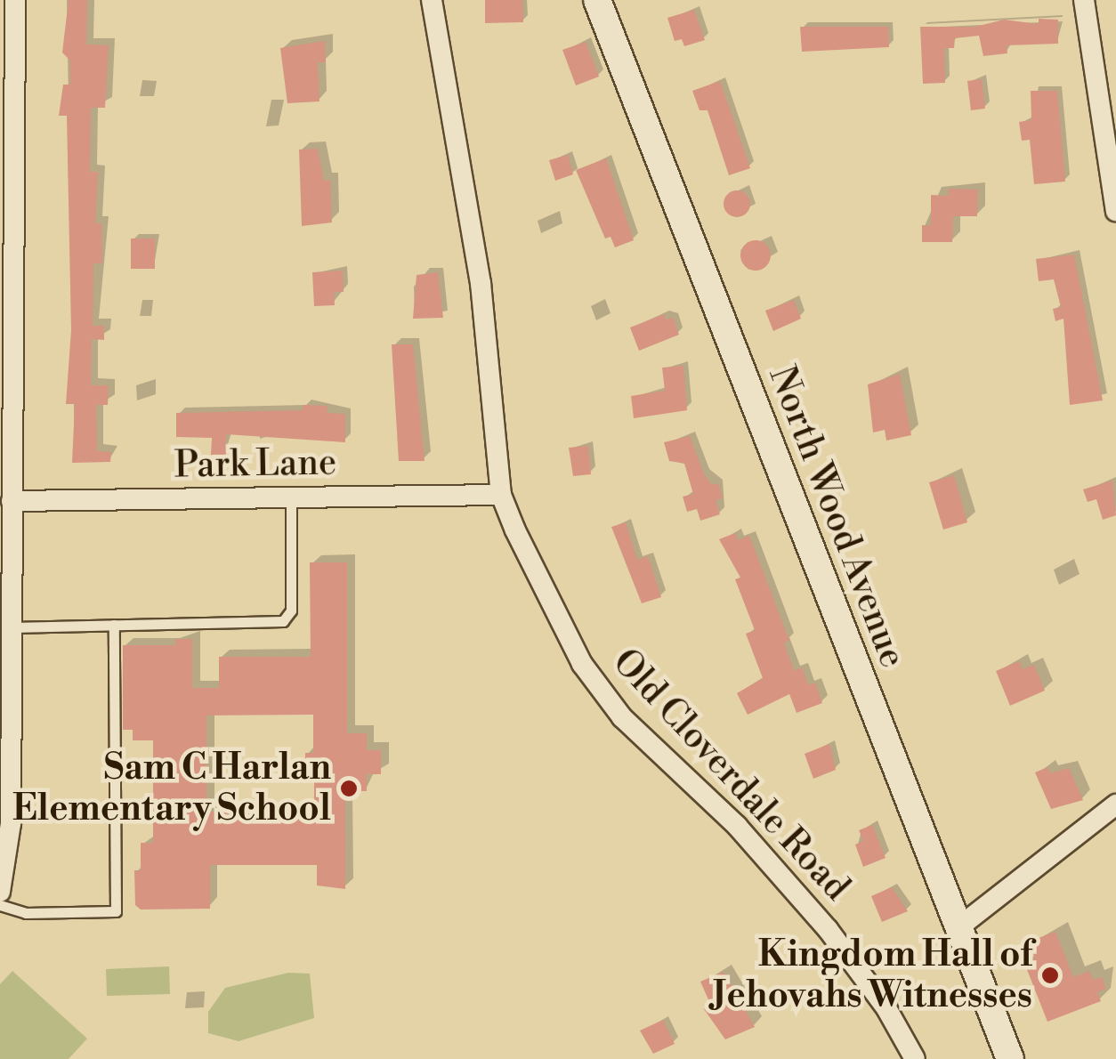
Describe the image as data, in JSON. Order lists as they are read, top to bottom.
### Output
{
  "streets": {
    "main road": ["North Wood Avenue"],
    "street": ["Park Lane", "Old Cloverdale Road"]
  },
  "crossings": [
    ["Park Lane", "Old Cloverdale Road"]
  ],
  "places": ["Sam C Harlan Elementary School", "Kingdom Hall of Jehovahs Witnesses"]
}
